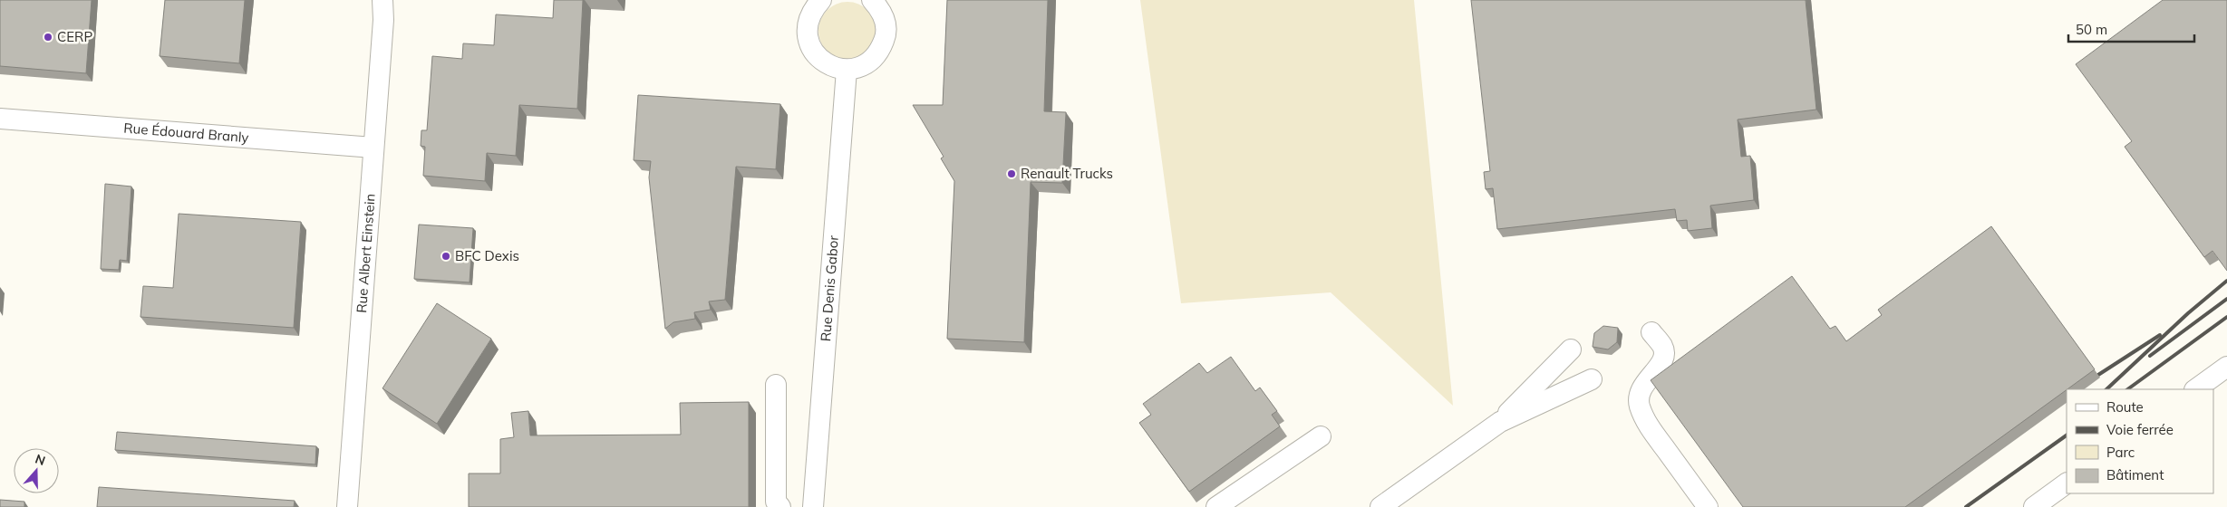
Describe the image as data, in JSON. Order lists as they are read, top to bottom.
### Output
{
  "streets": {
    "street": ["Rue Édouard Branly", "Rue Albert Einstein", "Rue Denis Gabor"]
  },
  "crossings": [
    ["Rue Édouard Branly", "Rue Albert Einstein"]
  ],
  "places": ["CERP", "Renault Trucks", "BFC Dexis"],
  "legend": [
    "Route",
    "Voie ferrée",
    "Parc",
    "Bâtiment"
  ],
  "scale_bar": "50 m",
  "north": "top"
}
